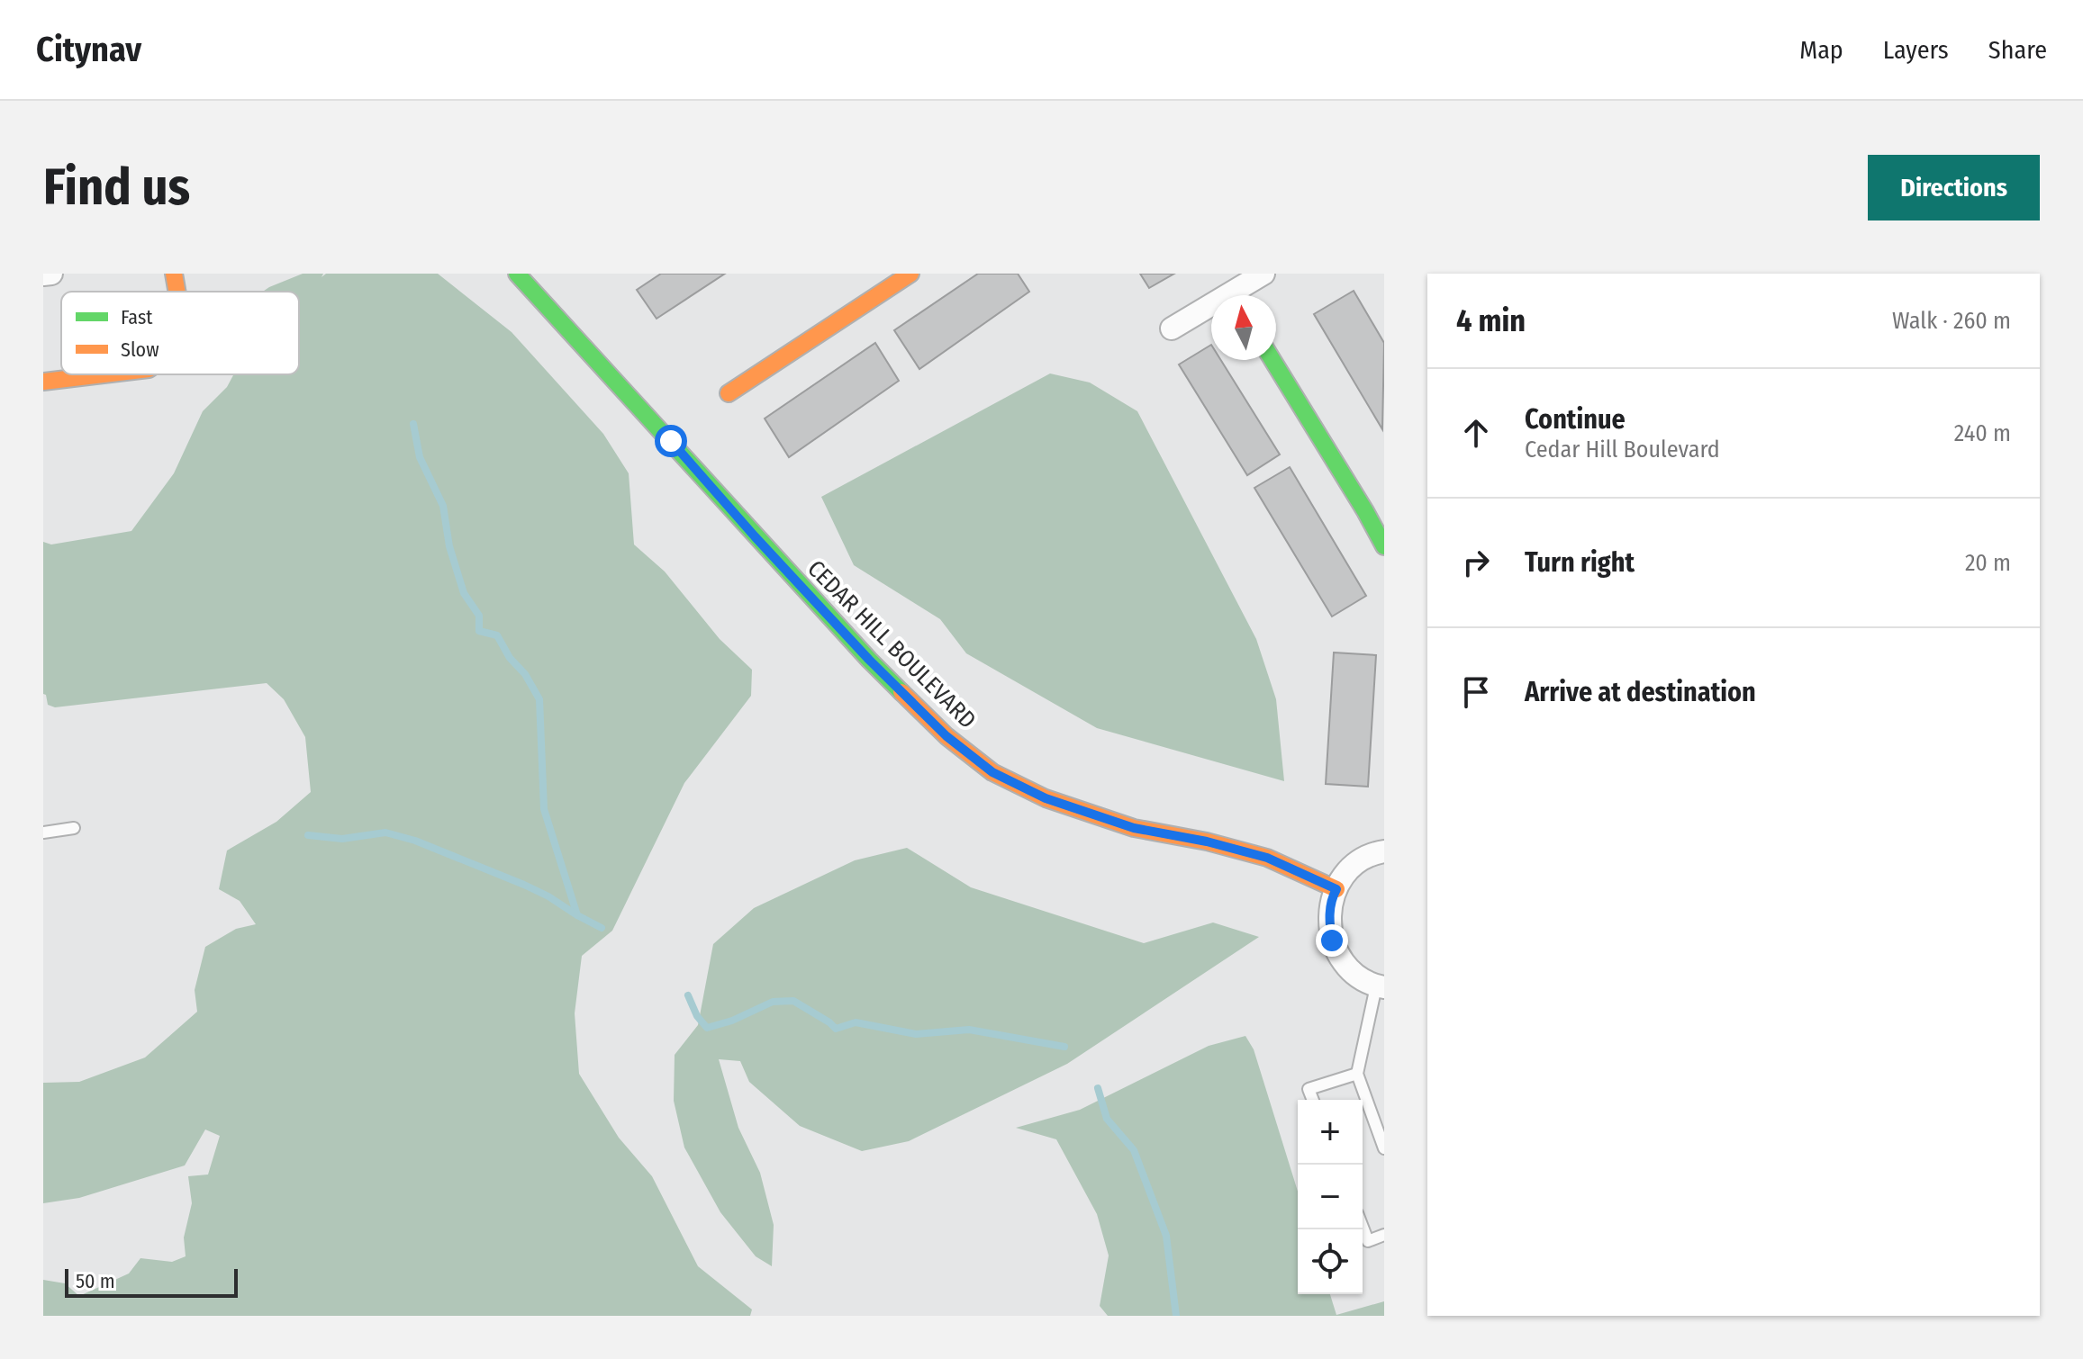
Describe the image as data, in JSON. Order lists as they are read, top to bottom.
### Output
{
  "streets": {
    "street": ["CEDAR HILL BOULEVARD"]
  },
  "legend": ["Fast", "Slow"],
  "scale_bar": "50 m",
  "north": "top",
  "page": {
    "header": "Citynav",
    "nav": ["Map", "Layers", "Share"],
    "buttons": "Directions",
    "title": "Find us",
    "heading": ["4 min", "Walk · 260 m"],
    "list": [
      ["Continue", "Cedar Hill Boulevard", "240 m"],
      ["Turn right", "20 m"],
      "Arrive at destination"
    ],
    "map_buttons": ["+", "−"],
    "scale": "50 m"
  }
}
